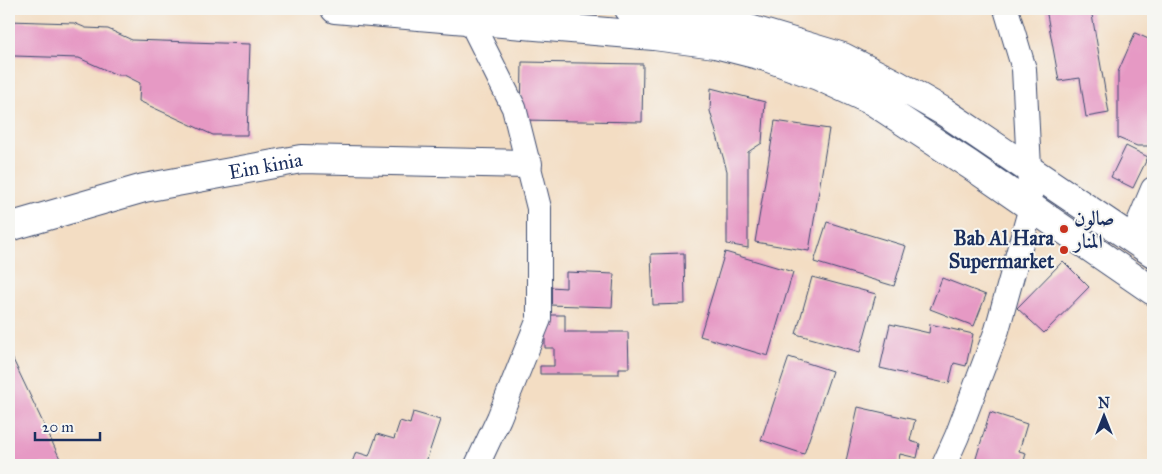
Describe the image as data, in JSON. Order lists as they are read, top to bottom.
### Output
{
  "streets": {
    "main road": ["Ein kinia"]
  },
  "places": ["صالون المنار", "Bab Al Hara Supermarket"],
  "scale_bar": "20 m",
  "north": "top"
}
